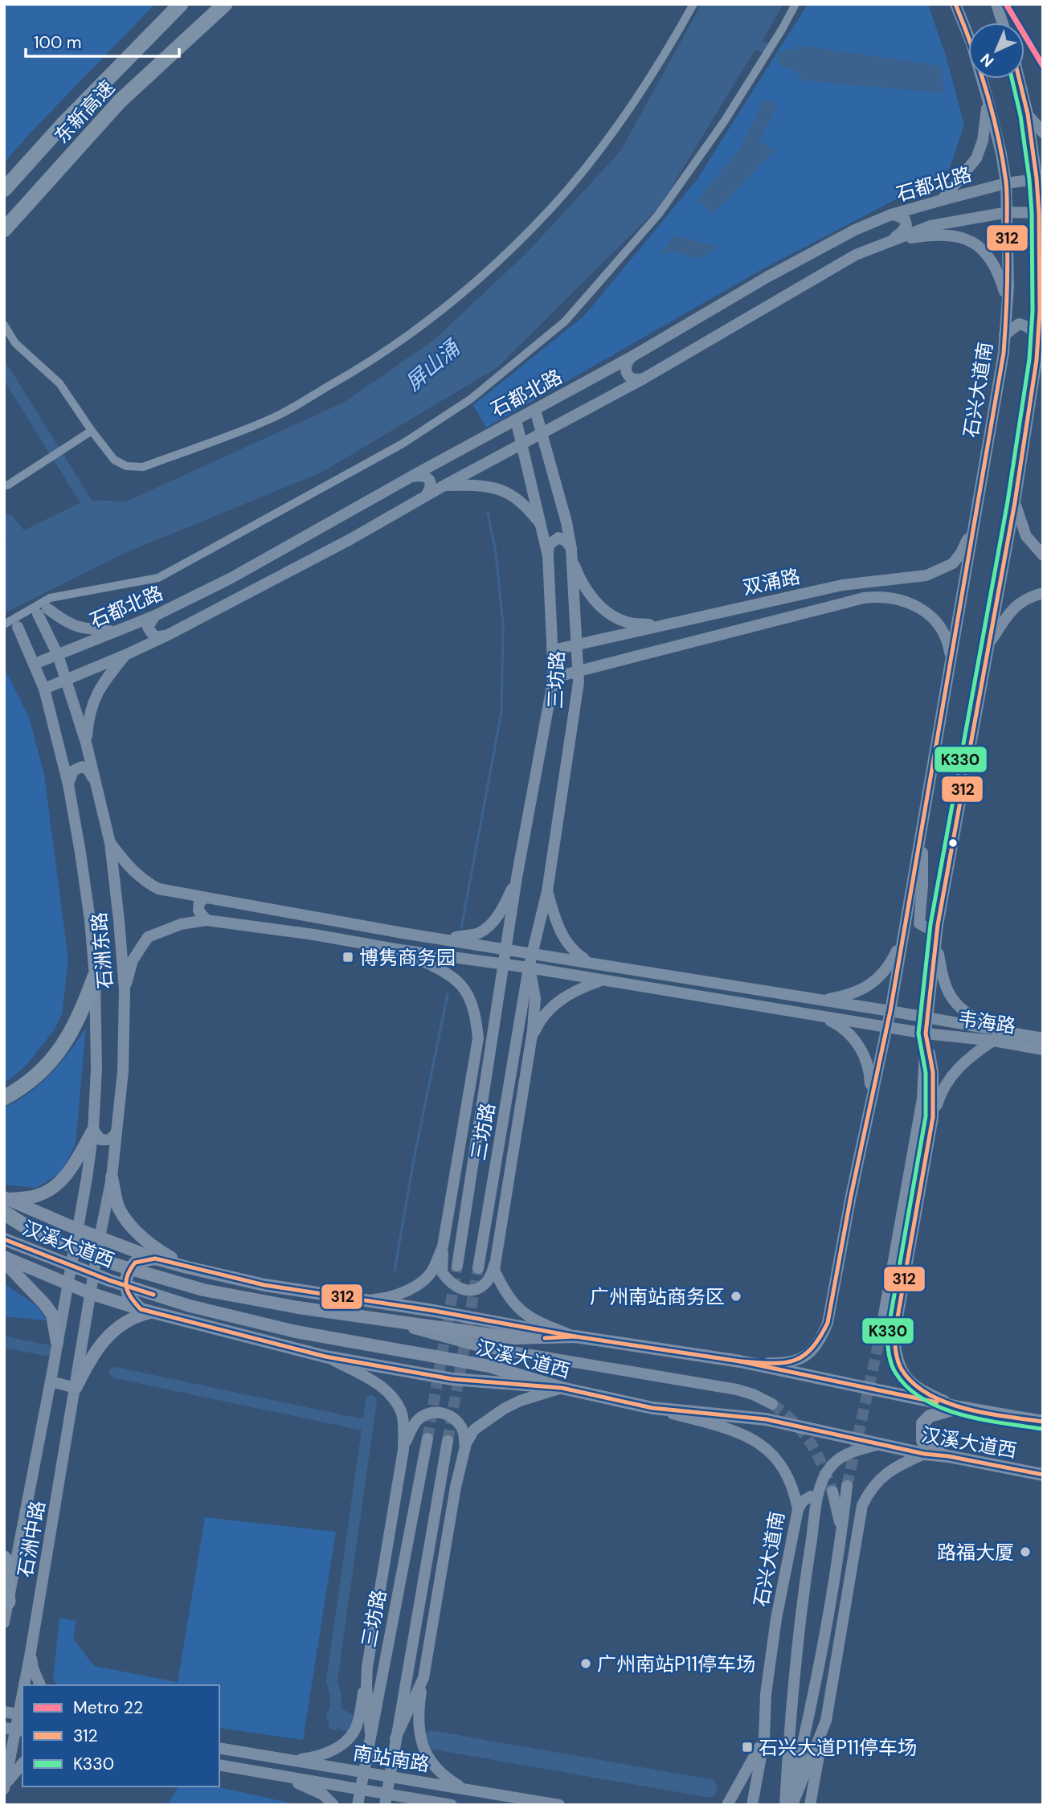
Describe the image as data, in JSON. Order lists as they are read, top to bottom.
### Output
{
  "streets": {
    "highway": ["东新高速"],
    "main road": [
      "石都北路",
      "石兴大道南",
      "双涌路",
      "三坊路",
      "石洲东路",
      "韦海路",
      "汉溪大道西",
      "石洲中路",
      "南站南路"
    ]
  },
  "crossings": [
    ["石都北路", "石兴大道南"],
    ["石都北路", "三坊路"],
    ["石都北路", "石洲东路"],
    ["石兴大道南", "双涌路"],
    ["石兴大道南", "韦海路"],
    ["石兴大道南", "汉溪大道西"],
    ["双涌路", "三坊路"],
    ["三坊路", "韦海路"],
    ["三坊路", "南站南路"],
    ["石洲东路", "韦海路"],
    ["石洲东路", "石洲中路"]
  ],
  "water": ["屏山涌"],
  "places": {
    "transit": ["博隽商务园", "石兴大道P11停车场"],
    "other": ["广州南站商务区", "路福大厦", "广州南站P11停车场"]
  },
  "lines": ["metro line 22", "transit line 312", "transit line K330"],
  "legend": ["Metro 22", "312", "K330"],
  "scale_bar": "100 m",
  "north": "bottom left"
}
